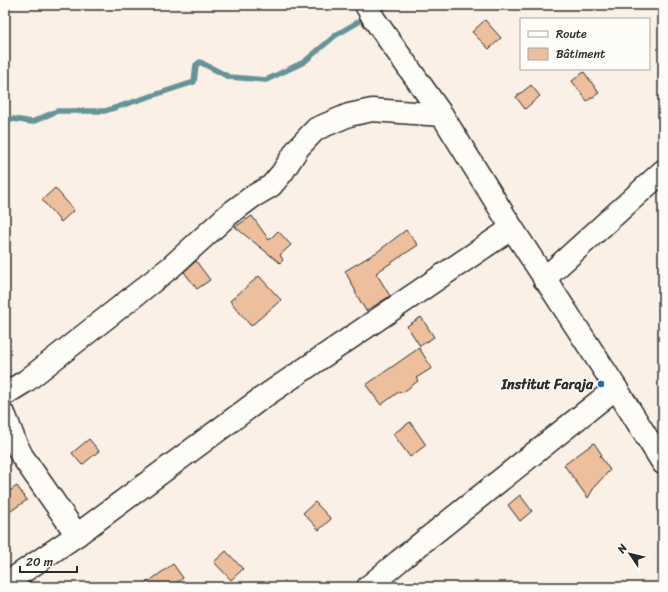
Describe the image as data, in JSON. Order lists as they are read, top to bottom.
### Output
{
  "places": ["Institut Faraja"],
  "legend": ["Route", "Bâtiment"],
  "scale_bar": "20 m",
  "north": "top left"
}
